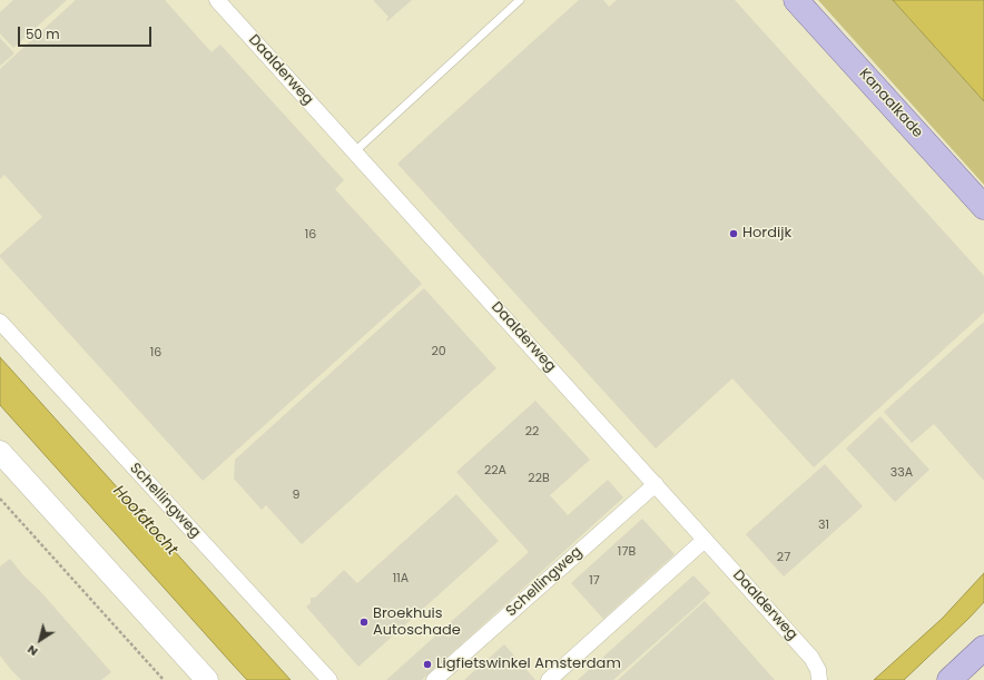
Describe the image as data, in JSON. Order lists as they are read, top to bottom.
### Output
{
  "streets": {
    "main road": ["Kanaalkade"],
    "street": ["Daalderweg", "Schellingweg"]
  },
  "crossings": [
    ["Daalderweg", "Schellingweg"]
  ],
  "water": ["Hoofdtocht"],
  "places": ["Hordijk", "Broekhuis Autoschade", "Ligfietswinkel Amsterdam"],
  "house_numbers": [
    "16",
    "20",
    "16",
    "22",
    "22A",
    "33A",
    "22B",
    "9",
    "31",
    "17B",
    "27",
    "11A",
    "17"
  ],
  "scale_bar": "50 m",
  "north": "bottom left"
}
